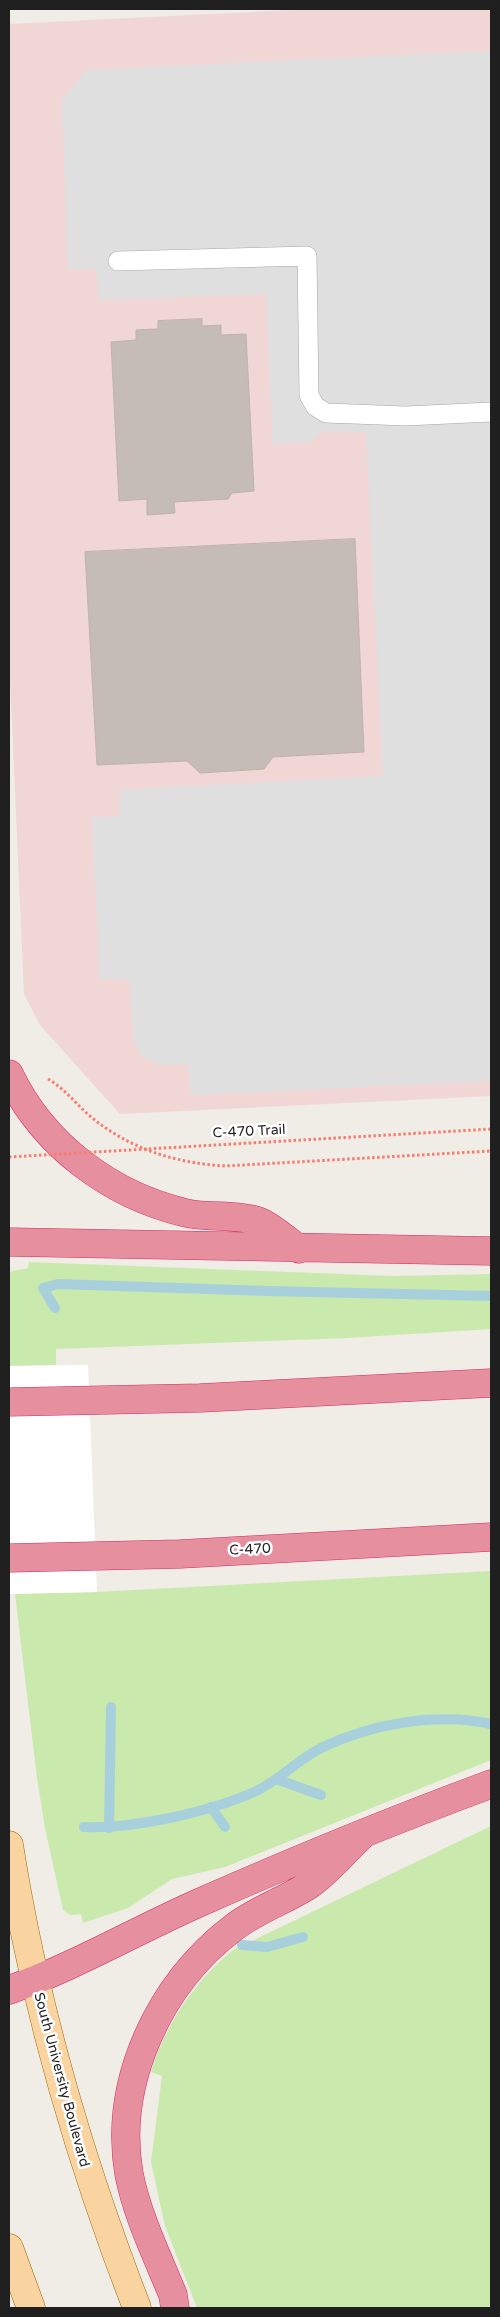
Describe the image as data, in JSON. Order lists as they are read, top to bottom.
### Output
{
  "streets": {
    "highway": ["C-470"],
    "main road": ["South University Boulevard"],
    "path": ["C-470 Trail"]
  }
}
